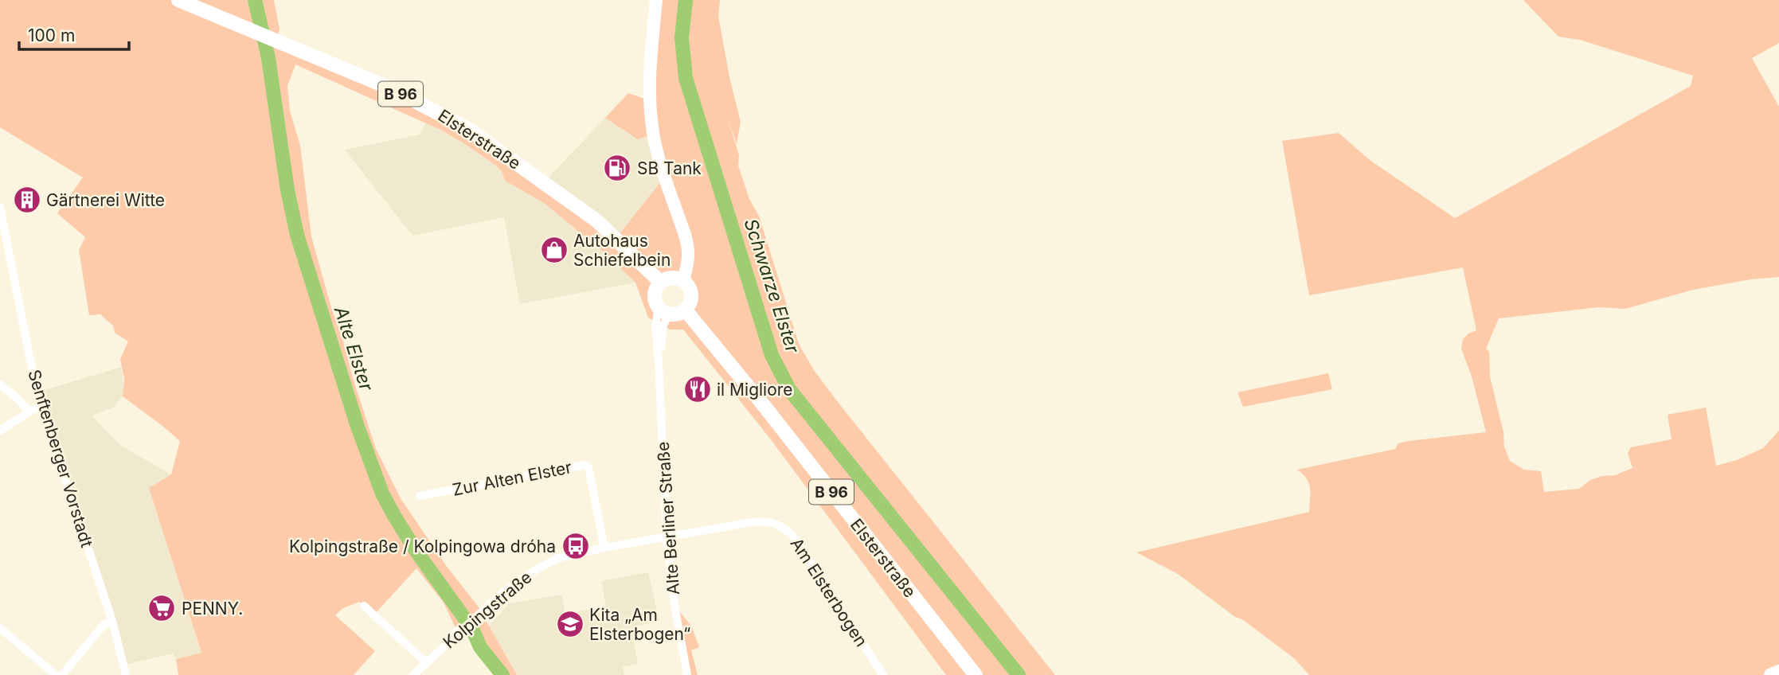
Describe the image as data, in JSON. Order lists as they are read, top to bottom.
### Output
{
  "streets": {
    "main road": ["B 96", "Elsterstraße"],
    "street": [
      "Senftenberger Vorstadt",
      "Zur Alten Elster",
      "Alte Berliner Straße",
      "Am Elsterbogen",
      "Kolpingstraße"
    ]
  },
  "crossings": [
    ["Elsterstraße", "Alte Berliner Straße"],
    ["Zur Alten Elster", "Kolpingstraße"],
    ["Alte Berliner Straße", "Am Elsterbogen"],
    ["Alte Berliner Straße", "Kolpingstraße"],
    ["Am Elsterbogen", "Kolpingstraße"]
  ],
  "water": ["Schwarze Elster", "Alte Elster"],
  "places": {
    "fuel station": ["SB Tank"],
    "building": ["Gärtnerei Witte"],
    "shop": ["Autohaus Schiefelbein"],
    "restaurant": ["il Migliore"],
    "bus stop": ["Kolpingstraße / Kolpingowa dróha"],
    "supermarket": ["PENNY."],
    "school or university": ["Kita „Am Elsterbogen“"]
  },
  "scale_bar": "100 m"
}
